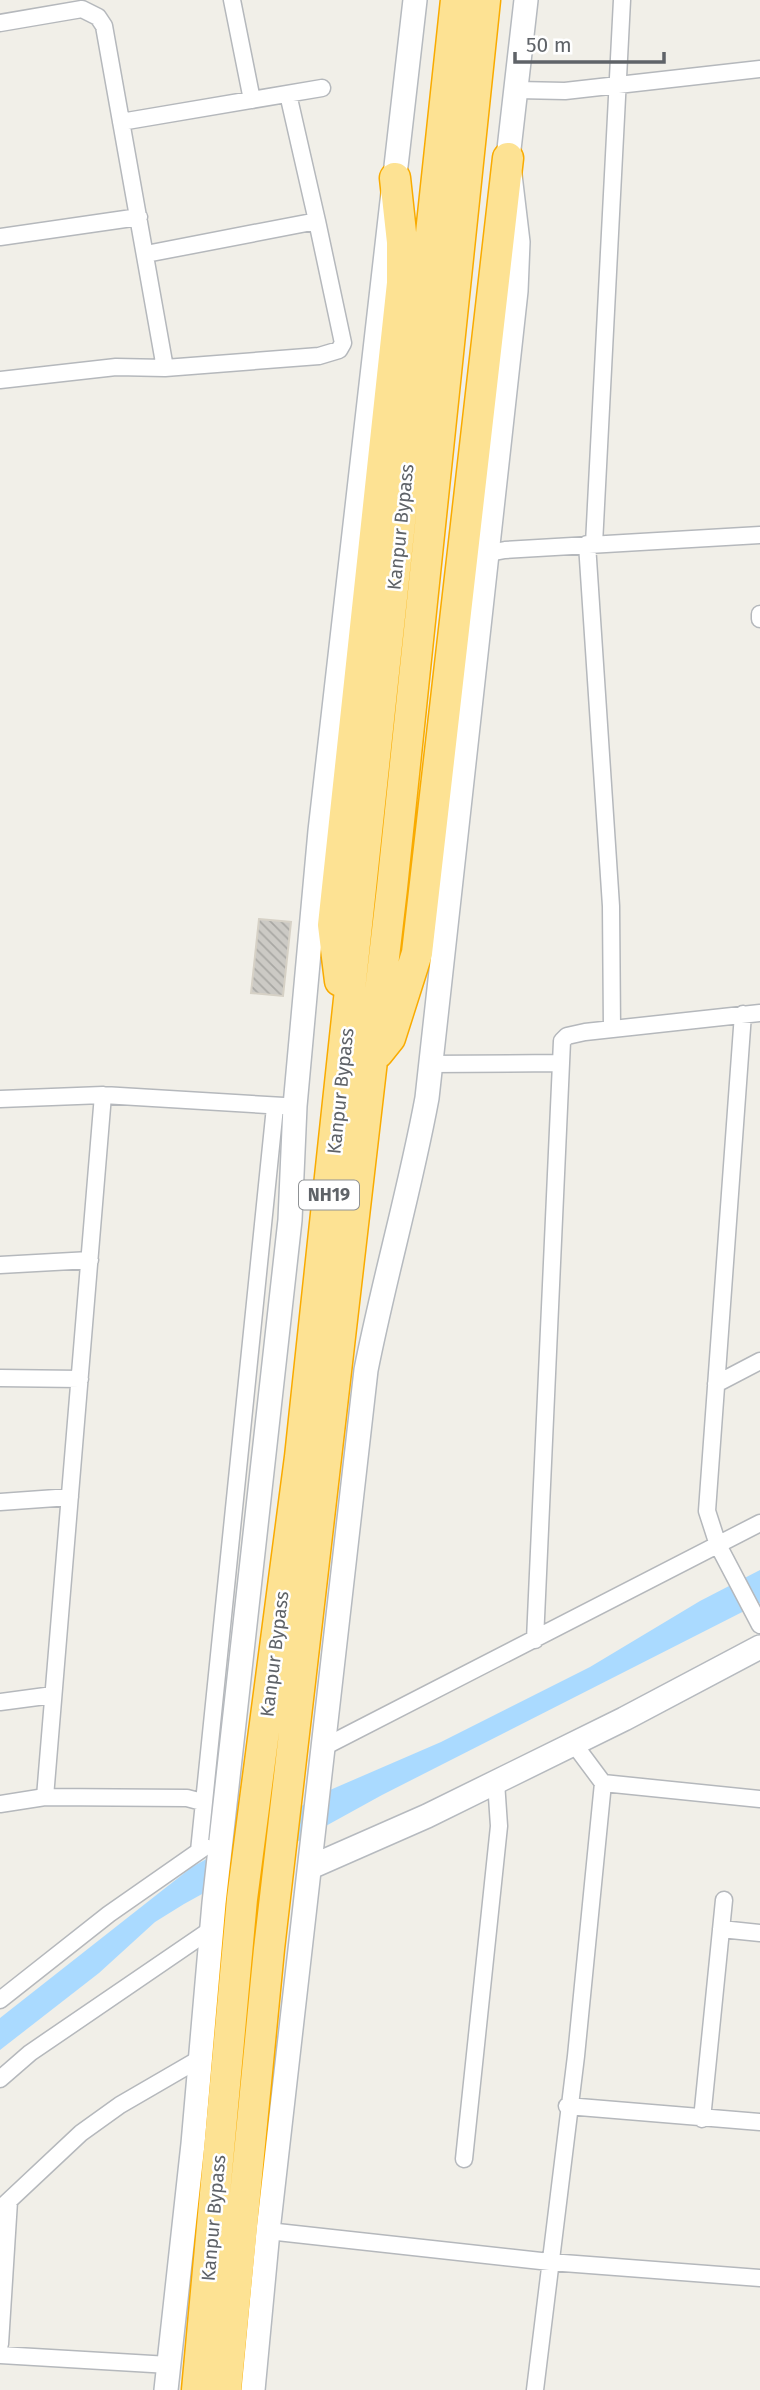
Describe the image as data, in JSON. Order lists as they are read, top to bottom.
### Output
{
  "streets": {
    "highway": ["Kanpur Bypass", "NH19"]
  },
  "scale_bar": "50 m"
}
